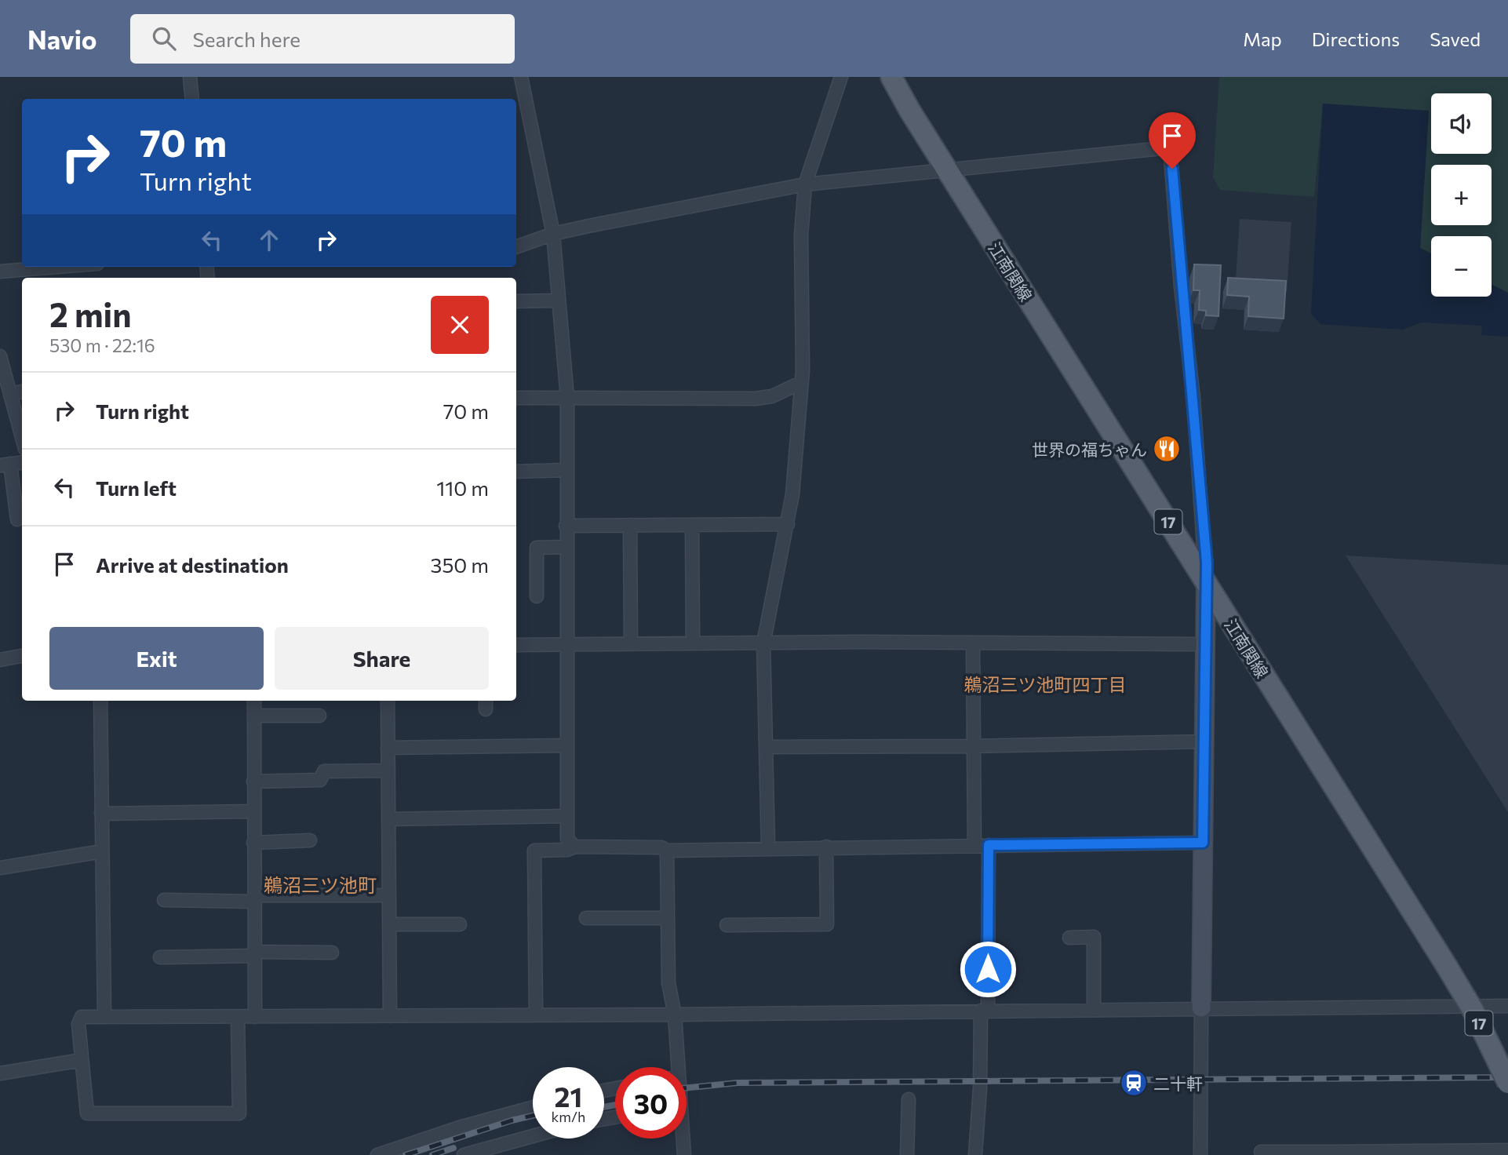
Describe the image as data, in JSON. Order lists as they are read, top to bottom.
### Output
{
  "streets": {
    "main road": ["江南関線", "17"]
  },
  "districts": ["鵜沼三ツ池町四丁目", "鵜沼三ツ池町"],
  "places": {
    "restaurant": ["世界の福ちゃん"],
    "station": ["二十軒"]
  },
  "page": {
    "header": "Navio",
    "search": "Search here",
    "nav": ["Map", "Directions", "Saved"],
    "map_buttons": ["+", "−"],
    "turn": ["70 m", "Turn right"],
    "heading": ["2 min", "530 m · 22:16"],
    "list": [
      {
        "name": "Turn right",
        "value": "70 m"
      },
      {
        "name": "Turn left",
        "value": "110 m"
      },
      {
        "name": "Arrive at destination",
        "value": "350 m"
      }
    ],
    "buttons": ["Exit", "Share"],
    "speed": "21 km/h",
    "limit": "30"
  }
}
